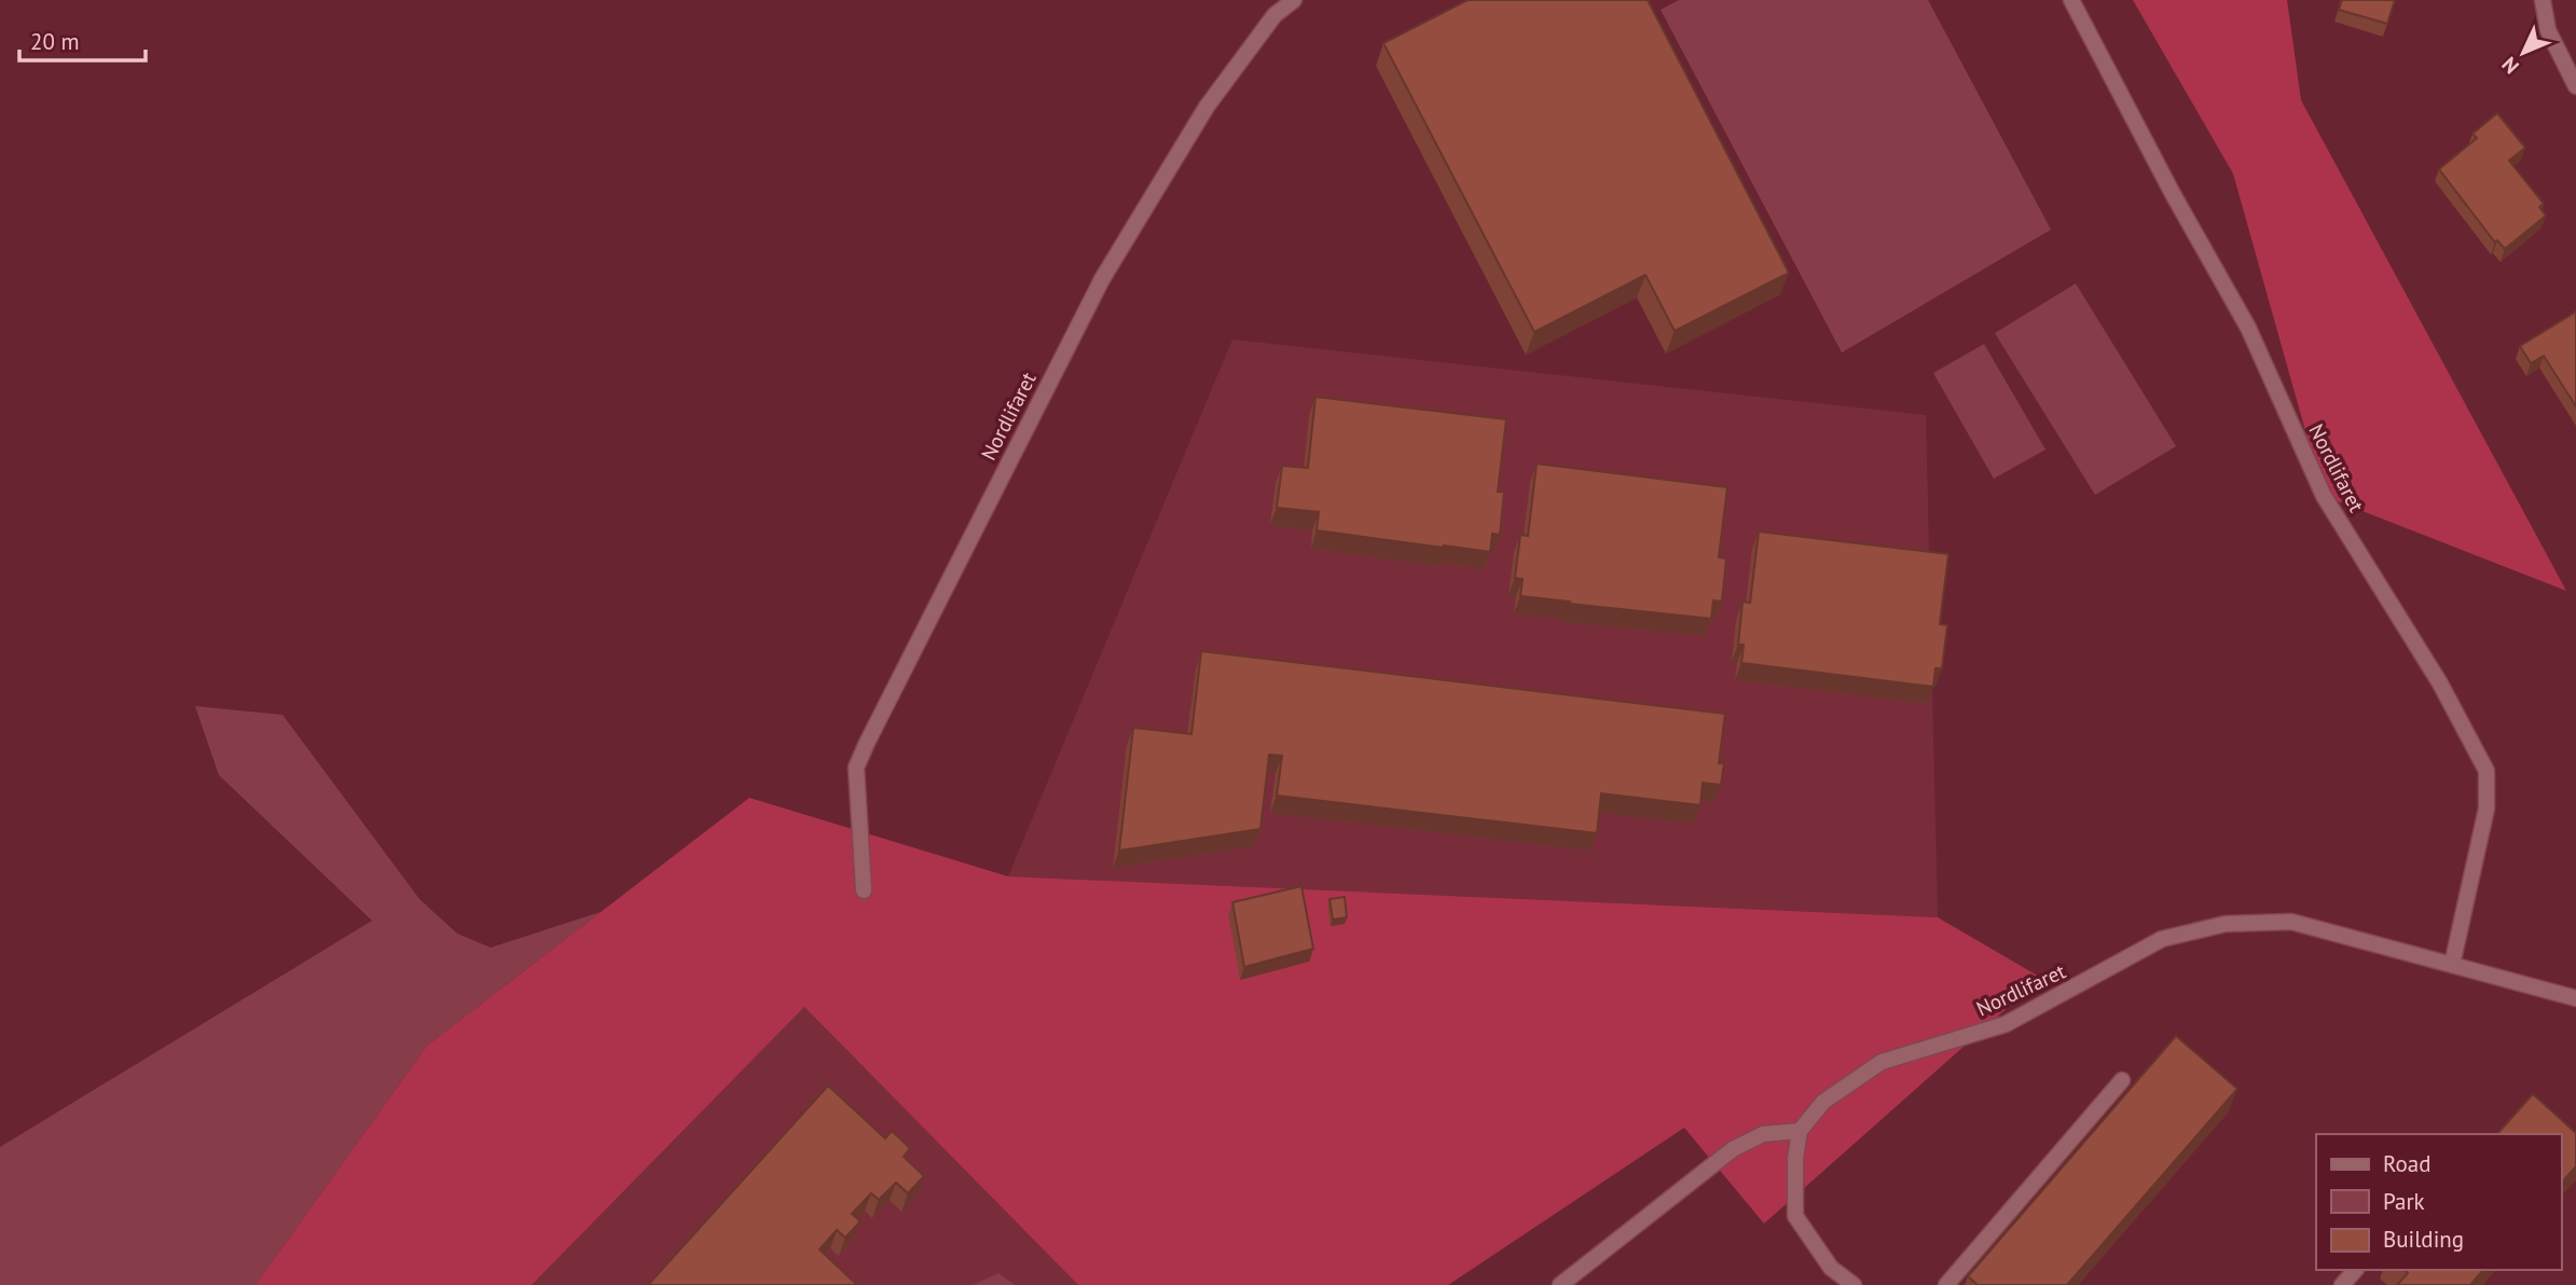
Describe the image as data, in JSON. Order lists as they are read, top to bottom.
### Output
{
  "streets": {
    "street": ["Nordlifaret"]
  },
  "legend": ["Road", "Park", "Building"],
  "scale_bar": "20 m",
  "north": "bottom left"
}
